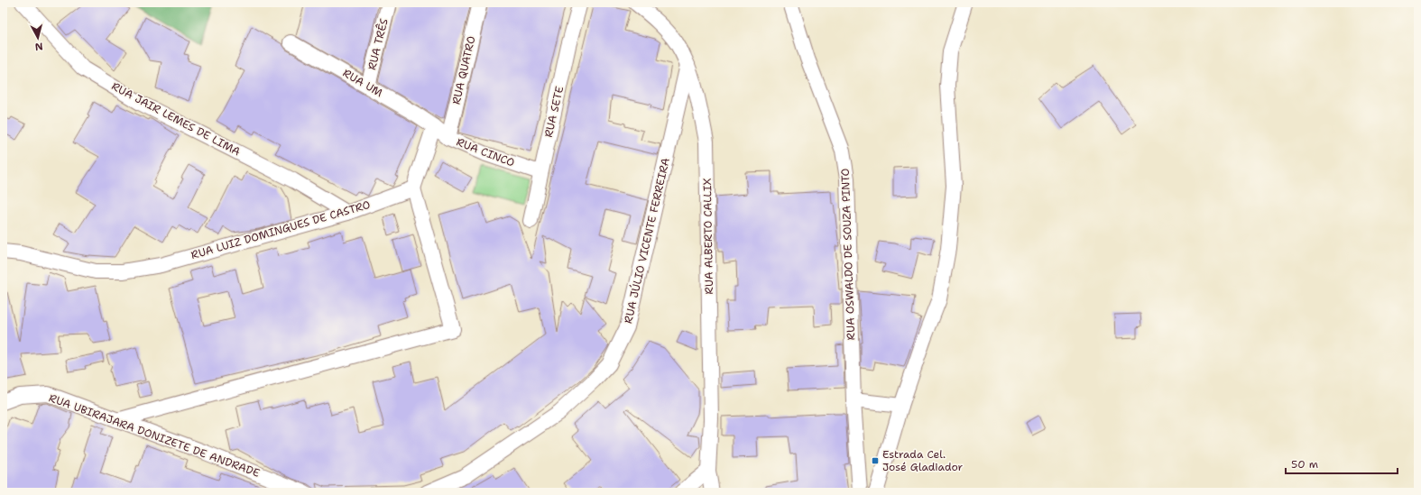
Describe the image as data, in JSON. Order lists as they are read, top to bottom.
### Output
{
  "streets": {
    "street": [
      "RUA TRÊS",
      "RUA QUATRO",
      "RUA UM",
      "RUA SETE",
      "RUA JAIR LEMES DE LIMA",
      "RUA CINCO",
      "RUA LUIZ DOMINGUES DE CASTRO",
      "RUA ALBERTO CALLIX",
      "RUA JÚLIO VICENTE FERREIRA",
      "RUA OSWALDO DE SOUZA PINTO",
      "RUA UBIRAJARA DONIZETE DE ANDRADE"
    ]
  },
  "crossings": [
    ["RUA TRÊS", "RUA UM"],
    ["RUA QUATRO", "RUA CINCO"],
    ["RUA UM", "RUA CINCO"],
    ["RUA SETE", "RUA CINCO"],
    ["RUA JAIR LEMES DE LIMA", "RUA LUIZ DOMINGUES DE CASTRO"],
    ["RUA ALBERTO CALLIX", "RUA JÚLIO VICENTE FERREIRA"]
  ],
  "places": {
    "transit": ["Estrada Cel. José Gladiador"]
  },
  "scale_bar": "50 m",
  "north": "bottom"
}
